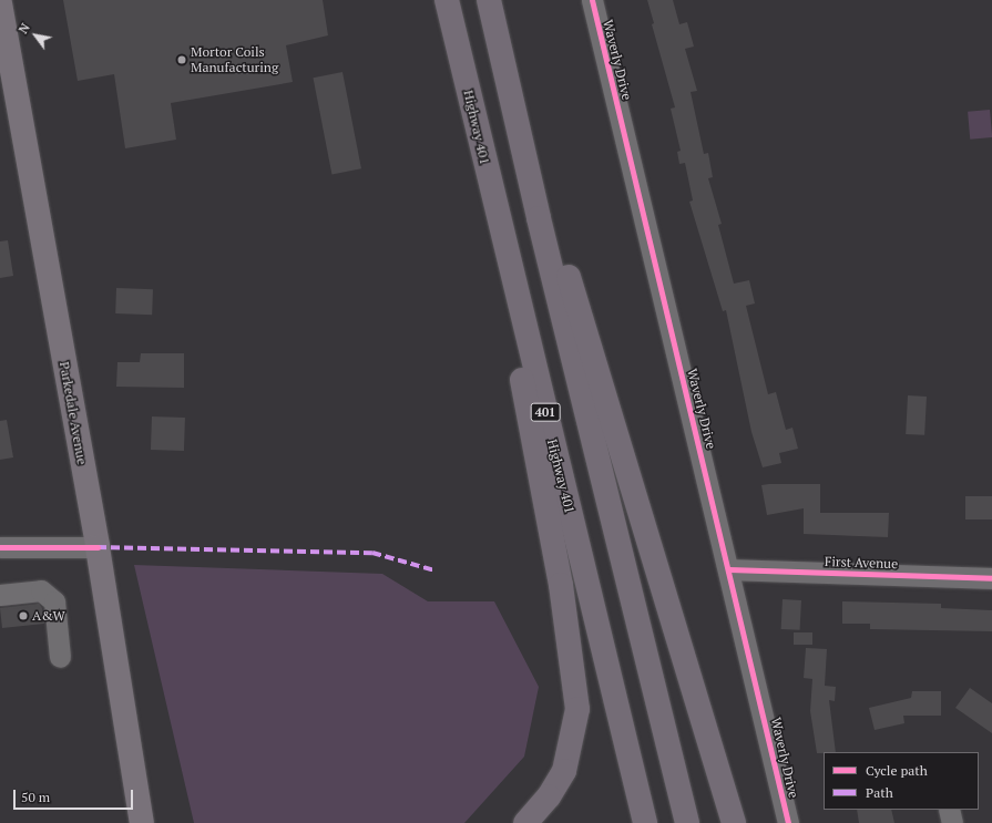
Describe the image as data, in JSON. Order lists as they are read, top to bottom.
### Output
{
  "streets": {
    "highway": ["Highway 401", "401"],
    "main road": ["Parkedale Avenue"],
    "street": ["Waverly Drive", "First Avenue"]
  },
  "crossings": [
    ["Waverly Drive", "First Avenue"]
  ],
  "places": ["Mortor Coils Manufacturing", "A&W"],
  "legend": ["Cycle path", "Path"],
  "scale_bar": "50 m",
  "north": "top left"
}
